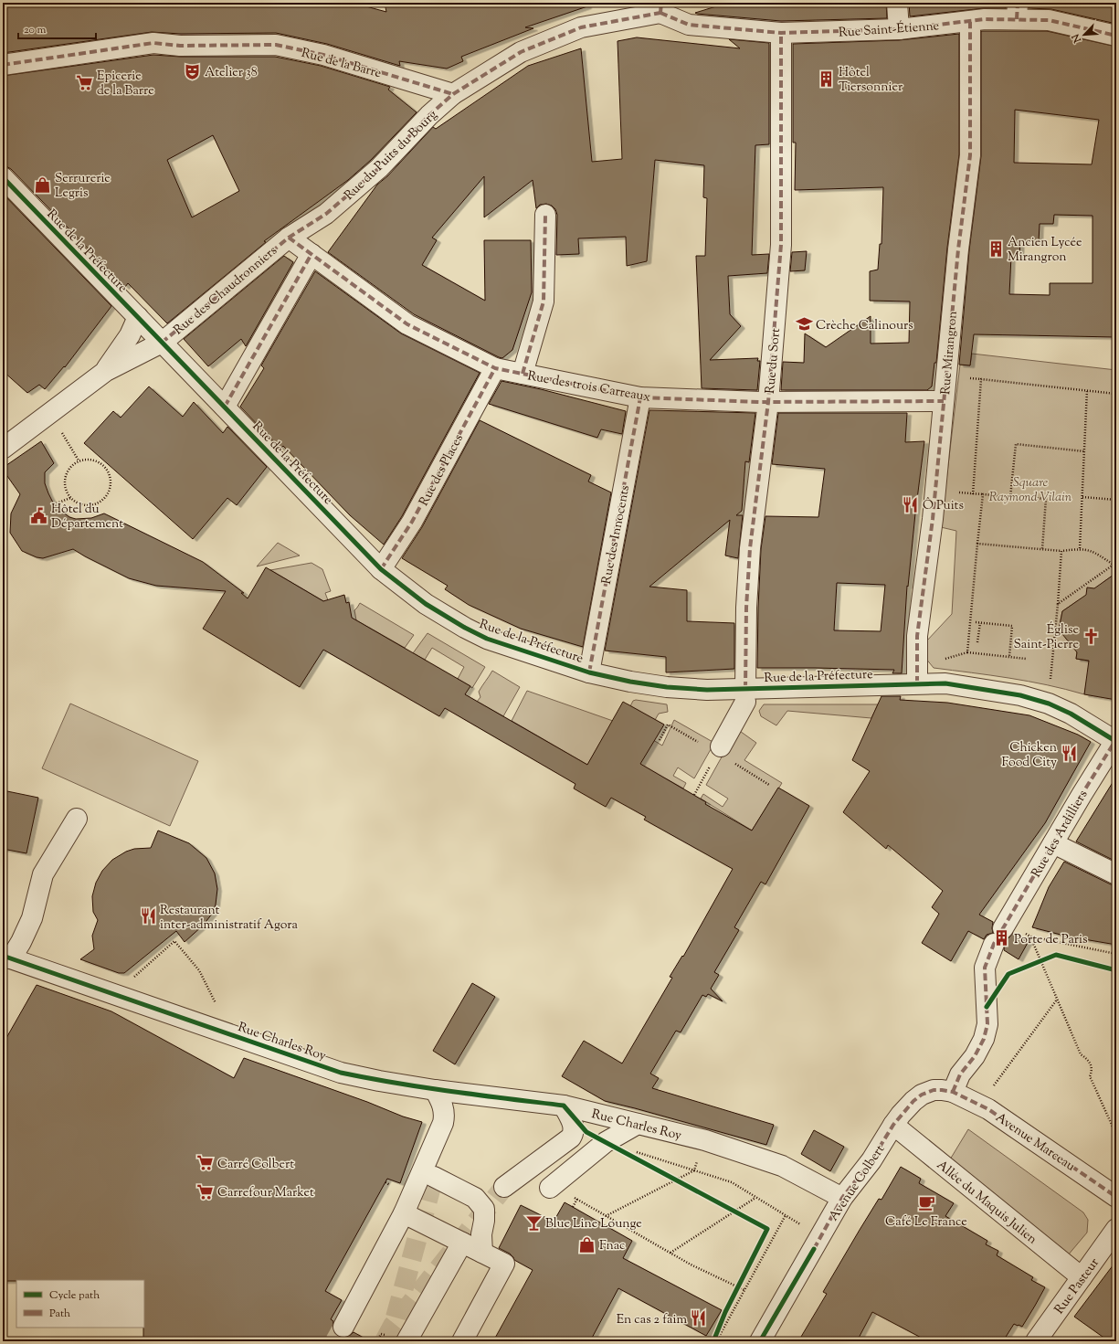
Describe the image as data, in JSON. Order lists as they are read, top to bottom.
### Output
{
  "streets": {
    "street": [
      "Rue Saint-Étienne",
      "Rue de la Barre",
      "Rue du Puits du Bourg",
      "Rue de la Préfecture",
      "Rue des Chaudronniers",
      "Rue Mirangron",
      "Rue du Sort",
      "Rue des trois Carreaux",
      "Rue des Places",
      "Rue des Innocents",
      "Rue des Ardilliers",
      "Rue Charles Roy",
      "Avenue Marceau",
      "Avenue Colbert",
      "Allée du Maquis Julien",
      "Rue Pasteur"
    ]
  },
  "crossings": [
    ["Rue Saint-Étienne", "Rue Mirangron"],
    ["Rue Saint-Étienne", "Rue du Sort"],
    ["Rue de la Barre", "Rue du Puits du Bourg"],
    ["Rue du Puits du Bourg", "Rue des Chaudronniers"],
    ["Rue du Puits du Bourg", "Rue des trois Carreaux"],
    ["Rue de la Préfecture", "Rue des Chaudronniers"],
    ["Rue de la Préfecture", "Rue Mirangron"],
    ["Rue de la Préfecture", "Rue du Sort"],
    ["Rue de la Préfecture", "Rue des Places"],
    ["Rue de la Préfecture", "Rue des Innocents"],
    ["Rue de la Préfecture", "Rue des Ardilliers"],
    ["Rue des Chaudronniers", "Rue des trois Carreaux"],
    ["Rue Mirangron", "Rue des trois Carreaux"],
    ["Rue du Sort", "Rue des trois Carreaux"],
    ["Rue des trois Carreaux", "Rue des Places"],
    ["Rue des trois Carreaux", "Rue des Innocents"],
    ["Rue des Ardilliers", "Avenue Marceau"],
    ["Rue des Ardilliers", "Avenue Colbert"],
    ["Rue Charles Roy", "Avenue Colbert"],
    ["Avenue Marceau", "Avenue Colbert"],
    ["Avenue Colbert", "Allée du Maquis Julien"],
    ["Allée du Maquis Julien", "Rue Pasteur"]
  ],
  "parks": ["Square Raymond Vilain"],
  "places": {
    "theatre": ["Atelier 38"],
    "building": ["Hôtel Tiersonnier", "Ancien Lycée Mirangron", "Porte de Paris"],
    "supermarket": ["Epicerie de la Barre", "Carré Colbert", "Carrefour Market"],
    "shop": ["Serrurerie Legris", "Fnac"],
    "school or university": ["Crèche Calinours"],
    "restaurant": [
      "Ô Puits",
      "Chicken Food City",
      "Restaurant inter-administratif Agora",
      "En cas 2 faim"
    ],
    "public building": ["Hôtel du Département"],
    "church": ["Église Saint-Pierre"],
    "cafe": ["Café Le France"],
    "bar": ["Blue Line Lounge"]
  },
  "legend": ["Cycle path", "Path"],
  "scale_bar": "20 m",
  "north": "bottom left"
}
